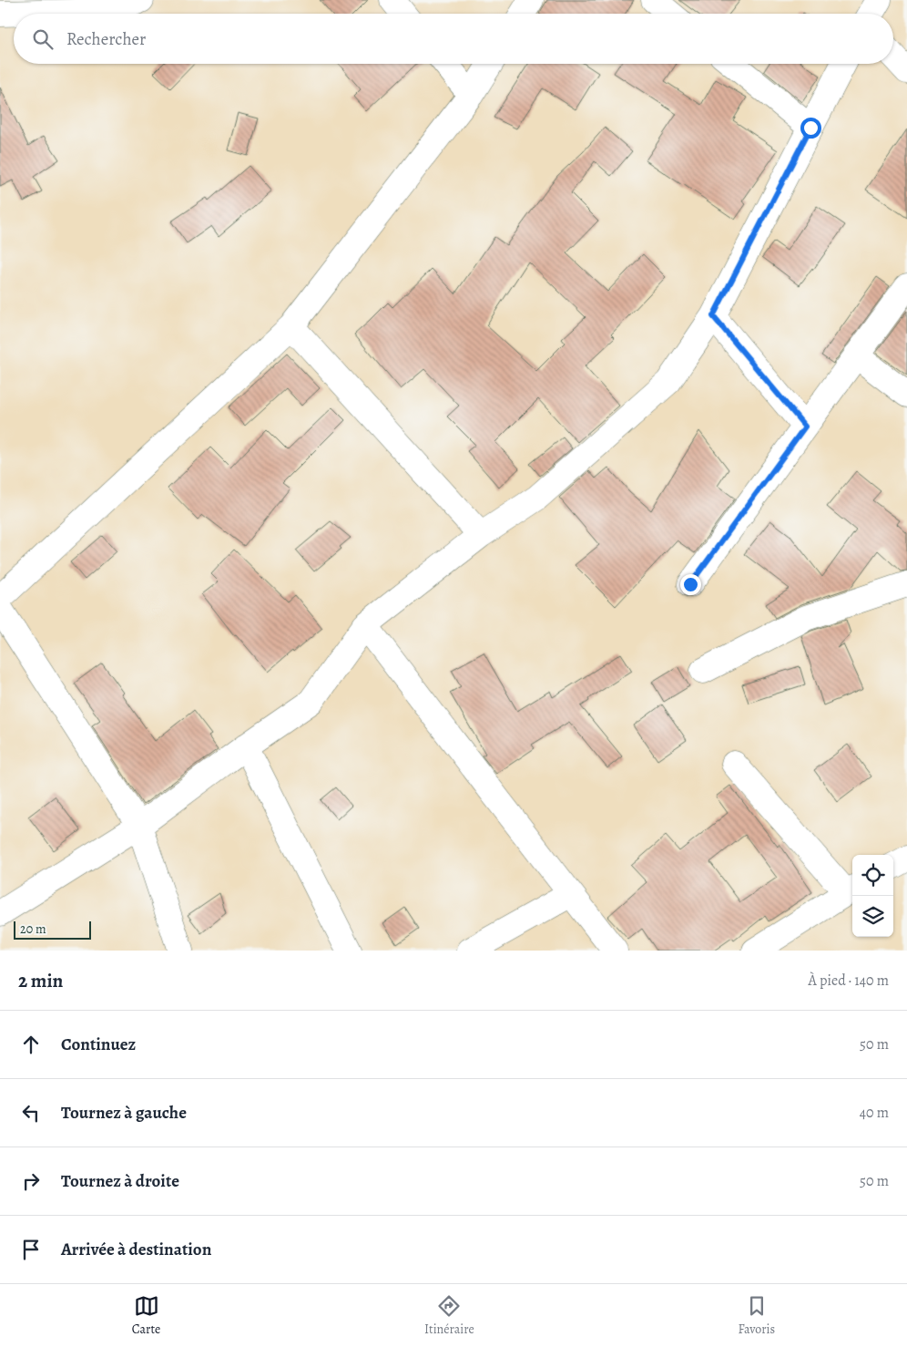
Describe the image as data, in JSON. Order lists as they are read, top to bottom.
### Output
{
  "scale_bar": "20 m",
  "page": {
    "search": "Rechercher",
    "scale": "20 m",
    "heading": ["2 min", "À pied · 140 m"],
    "list": [
      ["Continuez", "50 m"],
      ["Tournez à gauche", "40 m"],
      ["Tournez à droite", "50 m"],
      "Arrivée à destination"
    ],
    "nav": ["Carte", "Itinéraire", "Favoris"]
  }
}
